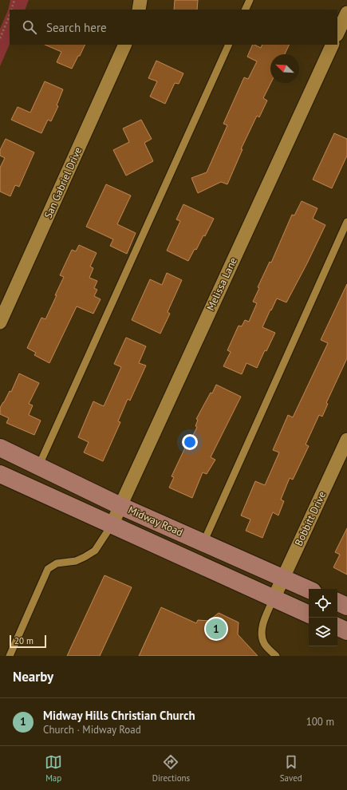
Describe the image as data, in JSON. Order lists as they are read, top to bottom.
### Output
{
  "streets": {
    "main road": ["Midway Road"],
    "street": ["San Gabriel Drive", "Melissa Lane", "Bobbitt Drive"]
  },
  "crossings": [
    ["Melissa Lane", "Midway Road"],
    ["Bobbitt Drive", "Midway Road"]
  ],
  "scale_bar": "20 m",
  "north": "top left",
  "page": {
    "search": "Search here",
    "pins": "1",
    "scale": "20 m",
    "heading": "Nearby",
    "list": [
      {
        "mark": "1",
        "name": "Midway Hills Christian Church",
        "note": "Church · Midway Road",
        "value": "100 m"
      }
    ],
    "nav": ["Map", "Directions", "Saved"]
  }
}
